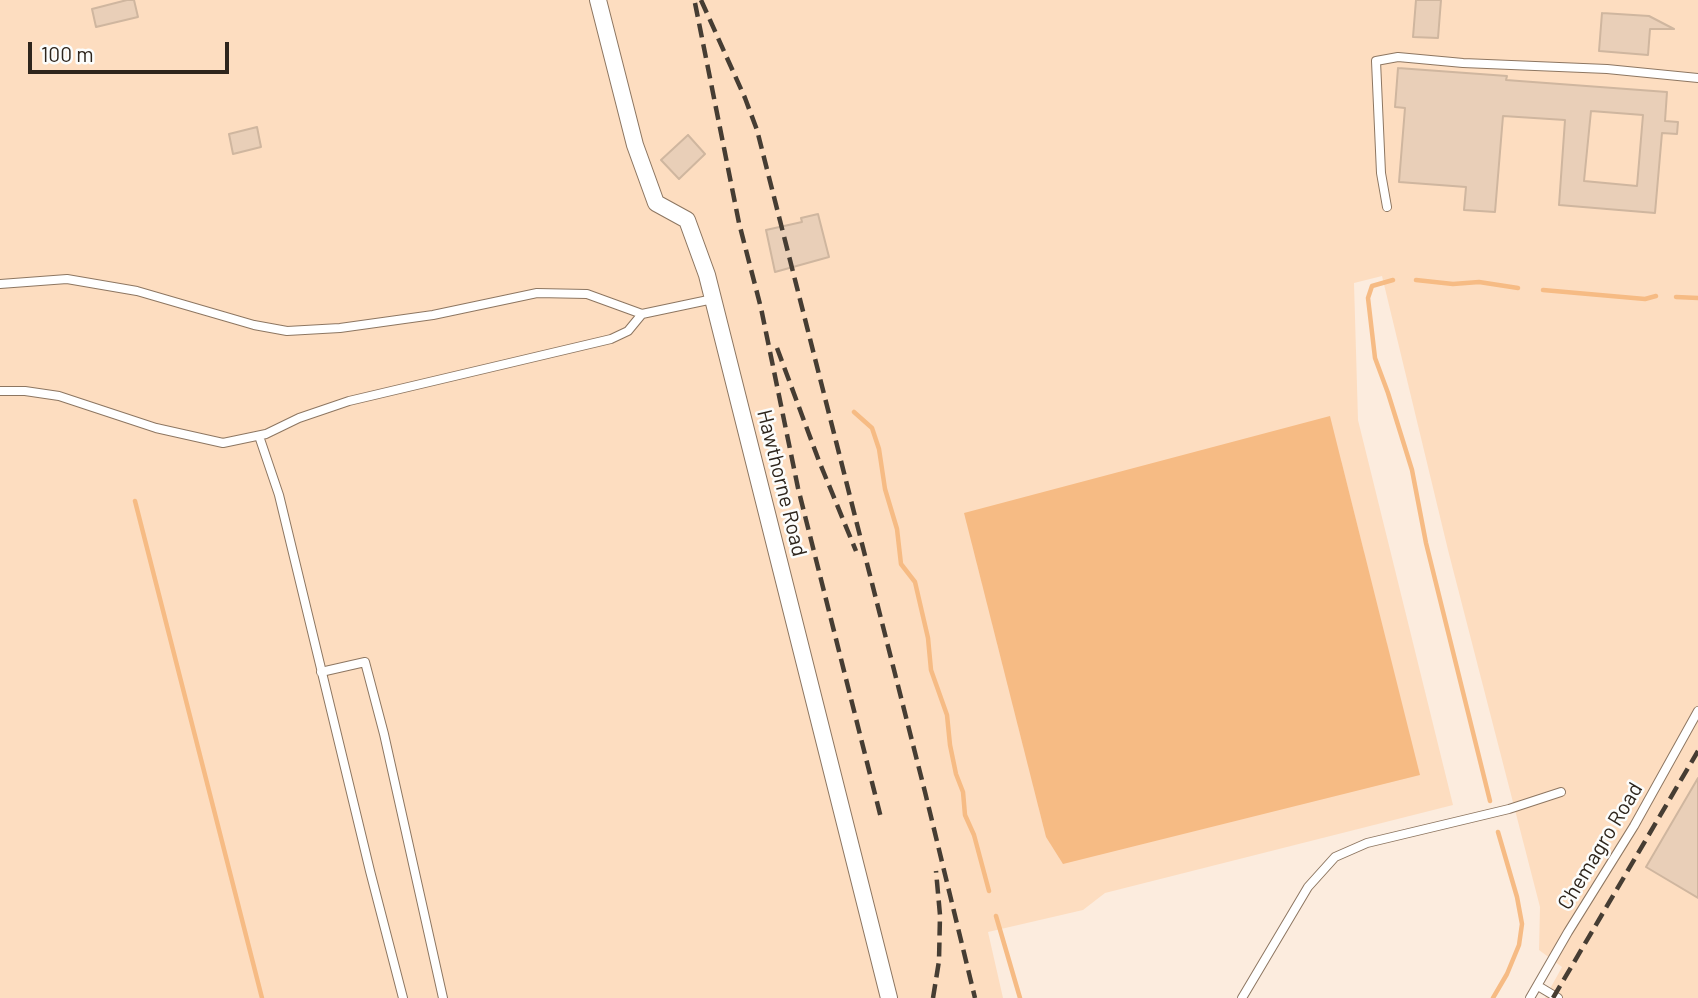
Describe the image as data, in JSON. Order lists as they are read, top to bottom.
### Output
{
  "streets": {
    "street": ["Hawthorne Road"],
    "lane": ["Chemagro Road"]
  },
  "scale_bar": "100 m"
}
